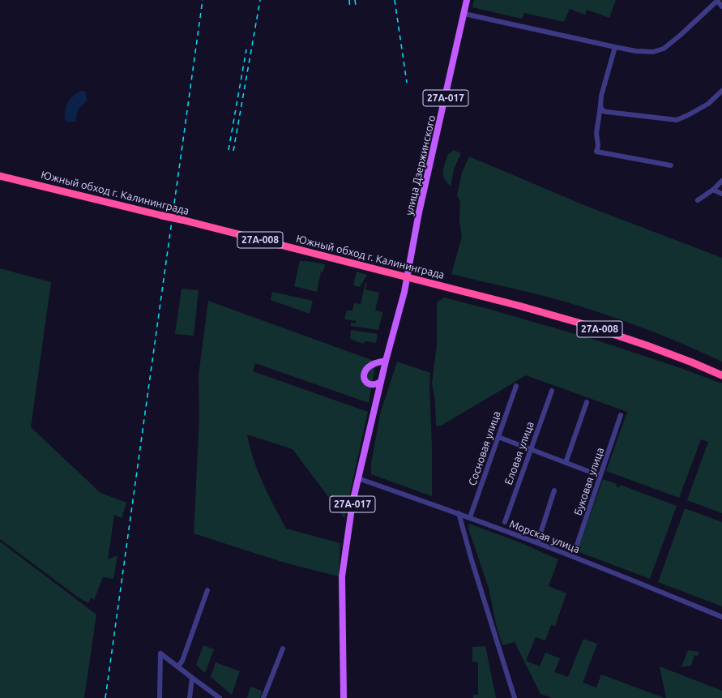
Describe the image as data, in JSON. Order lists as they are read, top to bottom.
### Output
{
  "streets": {
    "highway": ["Южный обход г. Калининграда", "27А-008"],
    "main road": ["27А-017", "улица Дзержинского"],
    "street": [
      "Сосновая улица",
      "Еловая улица",
      "Буковая улица",
      "Морская улица"
    ]
  },
  "crossings": [
    ["27А-017", "улица Дзержинского"],
    ["27А-017", "Южный обход г. Калининграда"],
    ["27А-017", "Морская улица"],
    ["улица Дзержинского", "Южный обход г. Калининграда"],
    ["Сосновая улица", "Морская улица"]
  ]
}
